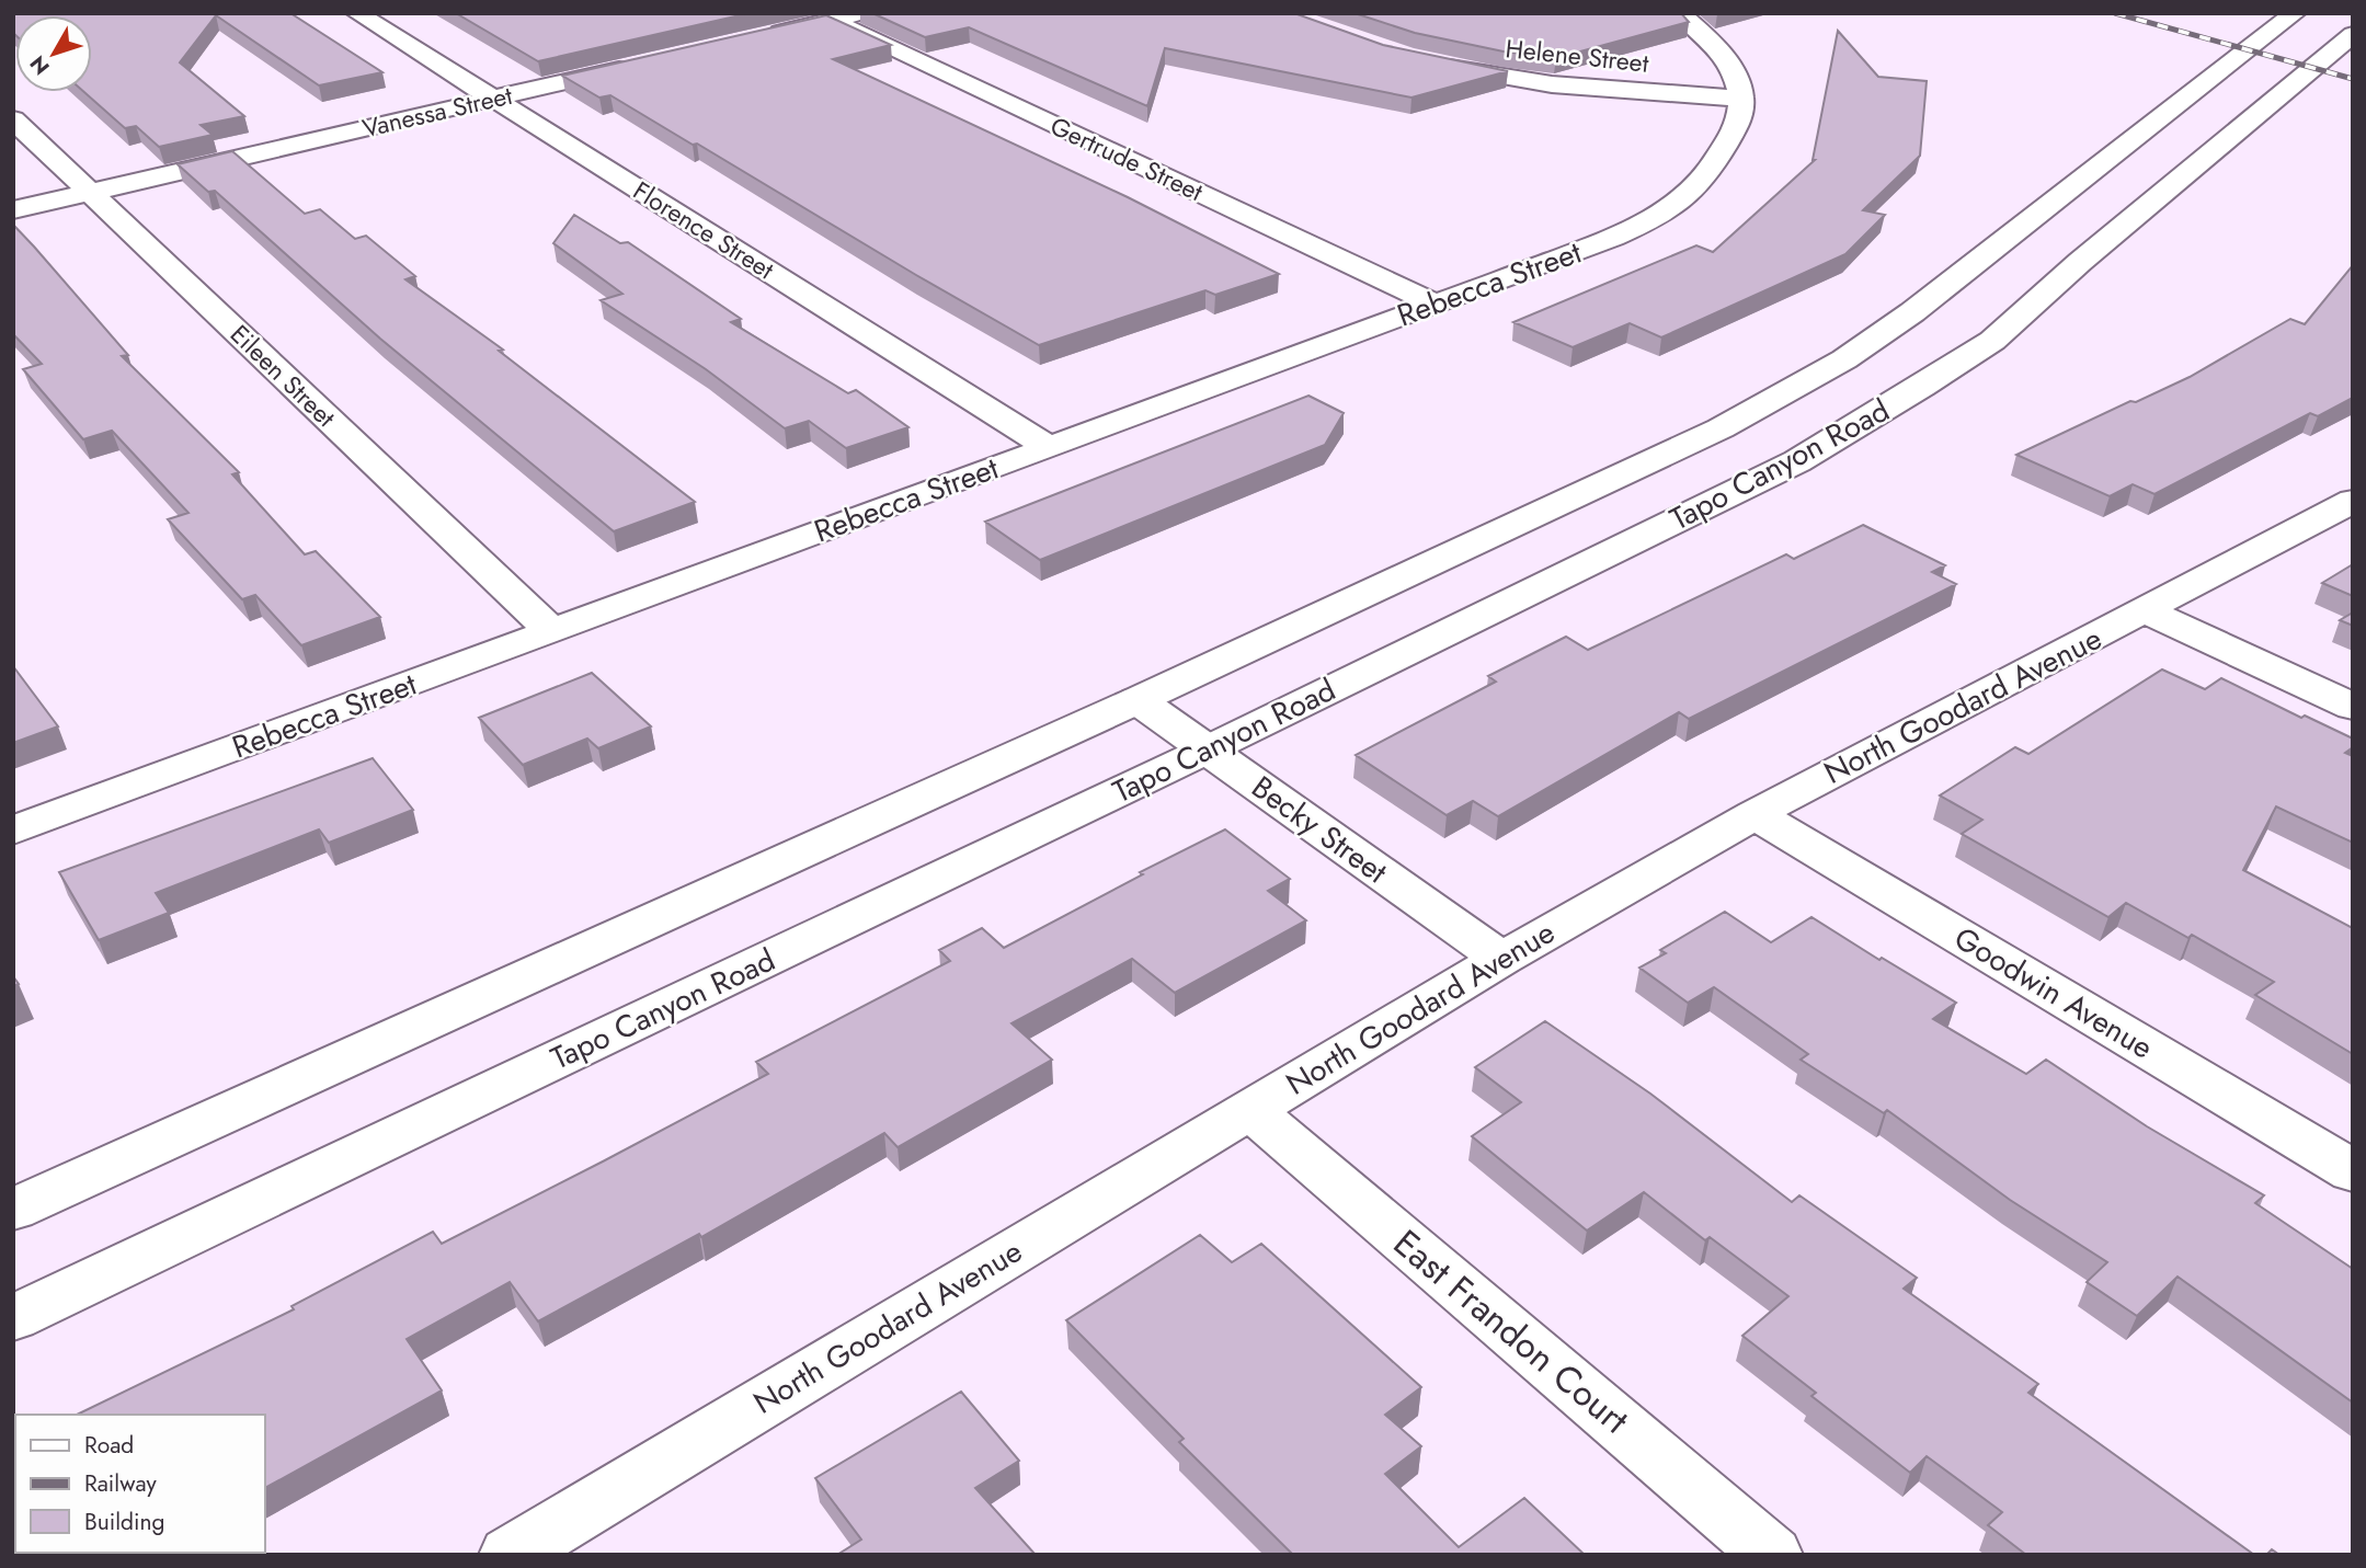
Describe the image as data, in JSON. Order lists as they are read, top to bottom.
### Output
{
  "streets": {
    "street": [
      "Helene Street",
      "Vanessa Street",
      "Gertrude Street",
      "Florence Street",
      "Rebecca Street",
      "Eileen Street",
      "Tapo Canyon Road",
      "North Goodard Avenue",
      "Becky Street",
      "Goodwin Avenue",
      "East Frandon Court"
    ]
  },
  "crossings": [
    ["Helene Street", "Rebecca Street"],
    ["Vanessa Street", "Florence Street"],
    ["Vanessa Street", "Eileen Street"],
    ["Gertrude Street", "Rebecca Street"],
    ["Florence Street", "Rebecca Street"],
    ["Rebecca Street", "Eileen Street"],
    ["Tapo Canyon Road", "Becky Street"],
    ["North Goodard Avenue", "Becky Street"],
    ["North Goodard Avenue", "Goodwin Avenue"],
    ["North Goodard Avenue", "East Frandon Court"]
  ],
  "legend": ["Road", "Railway", "Building"],
  "north": "bottom left"
}
